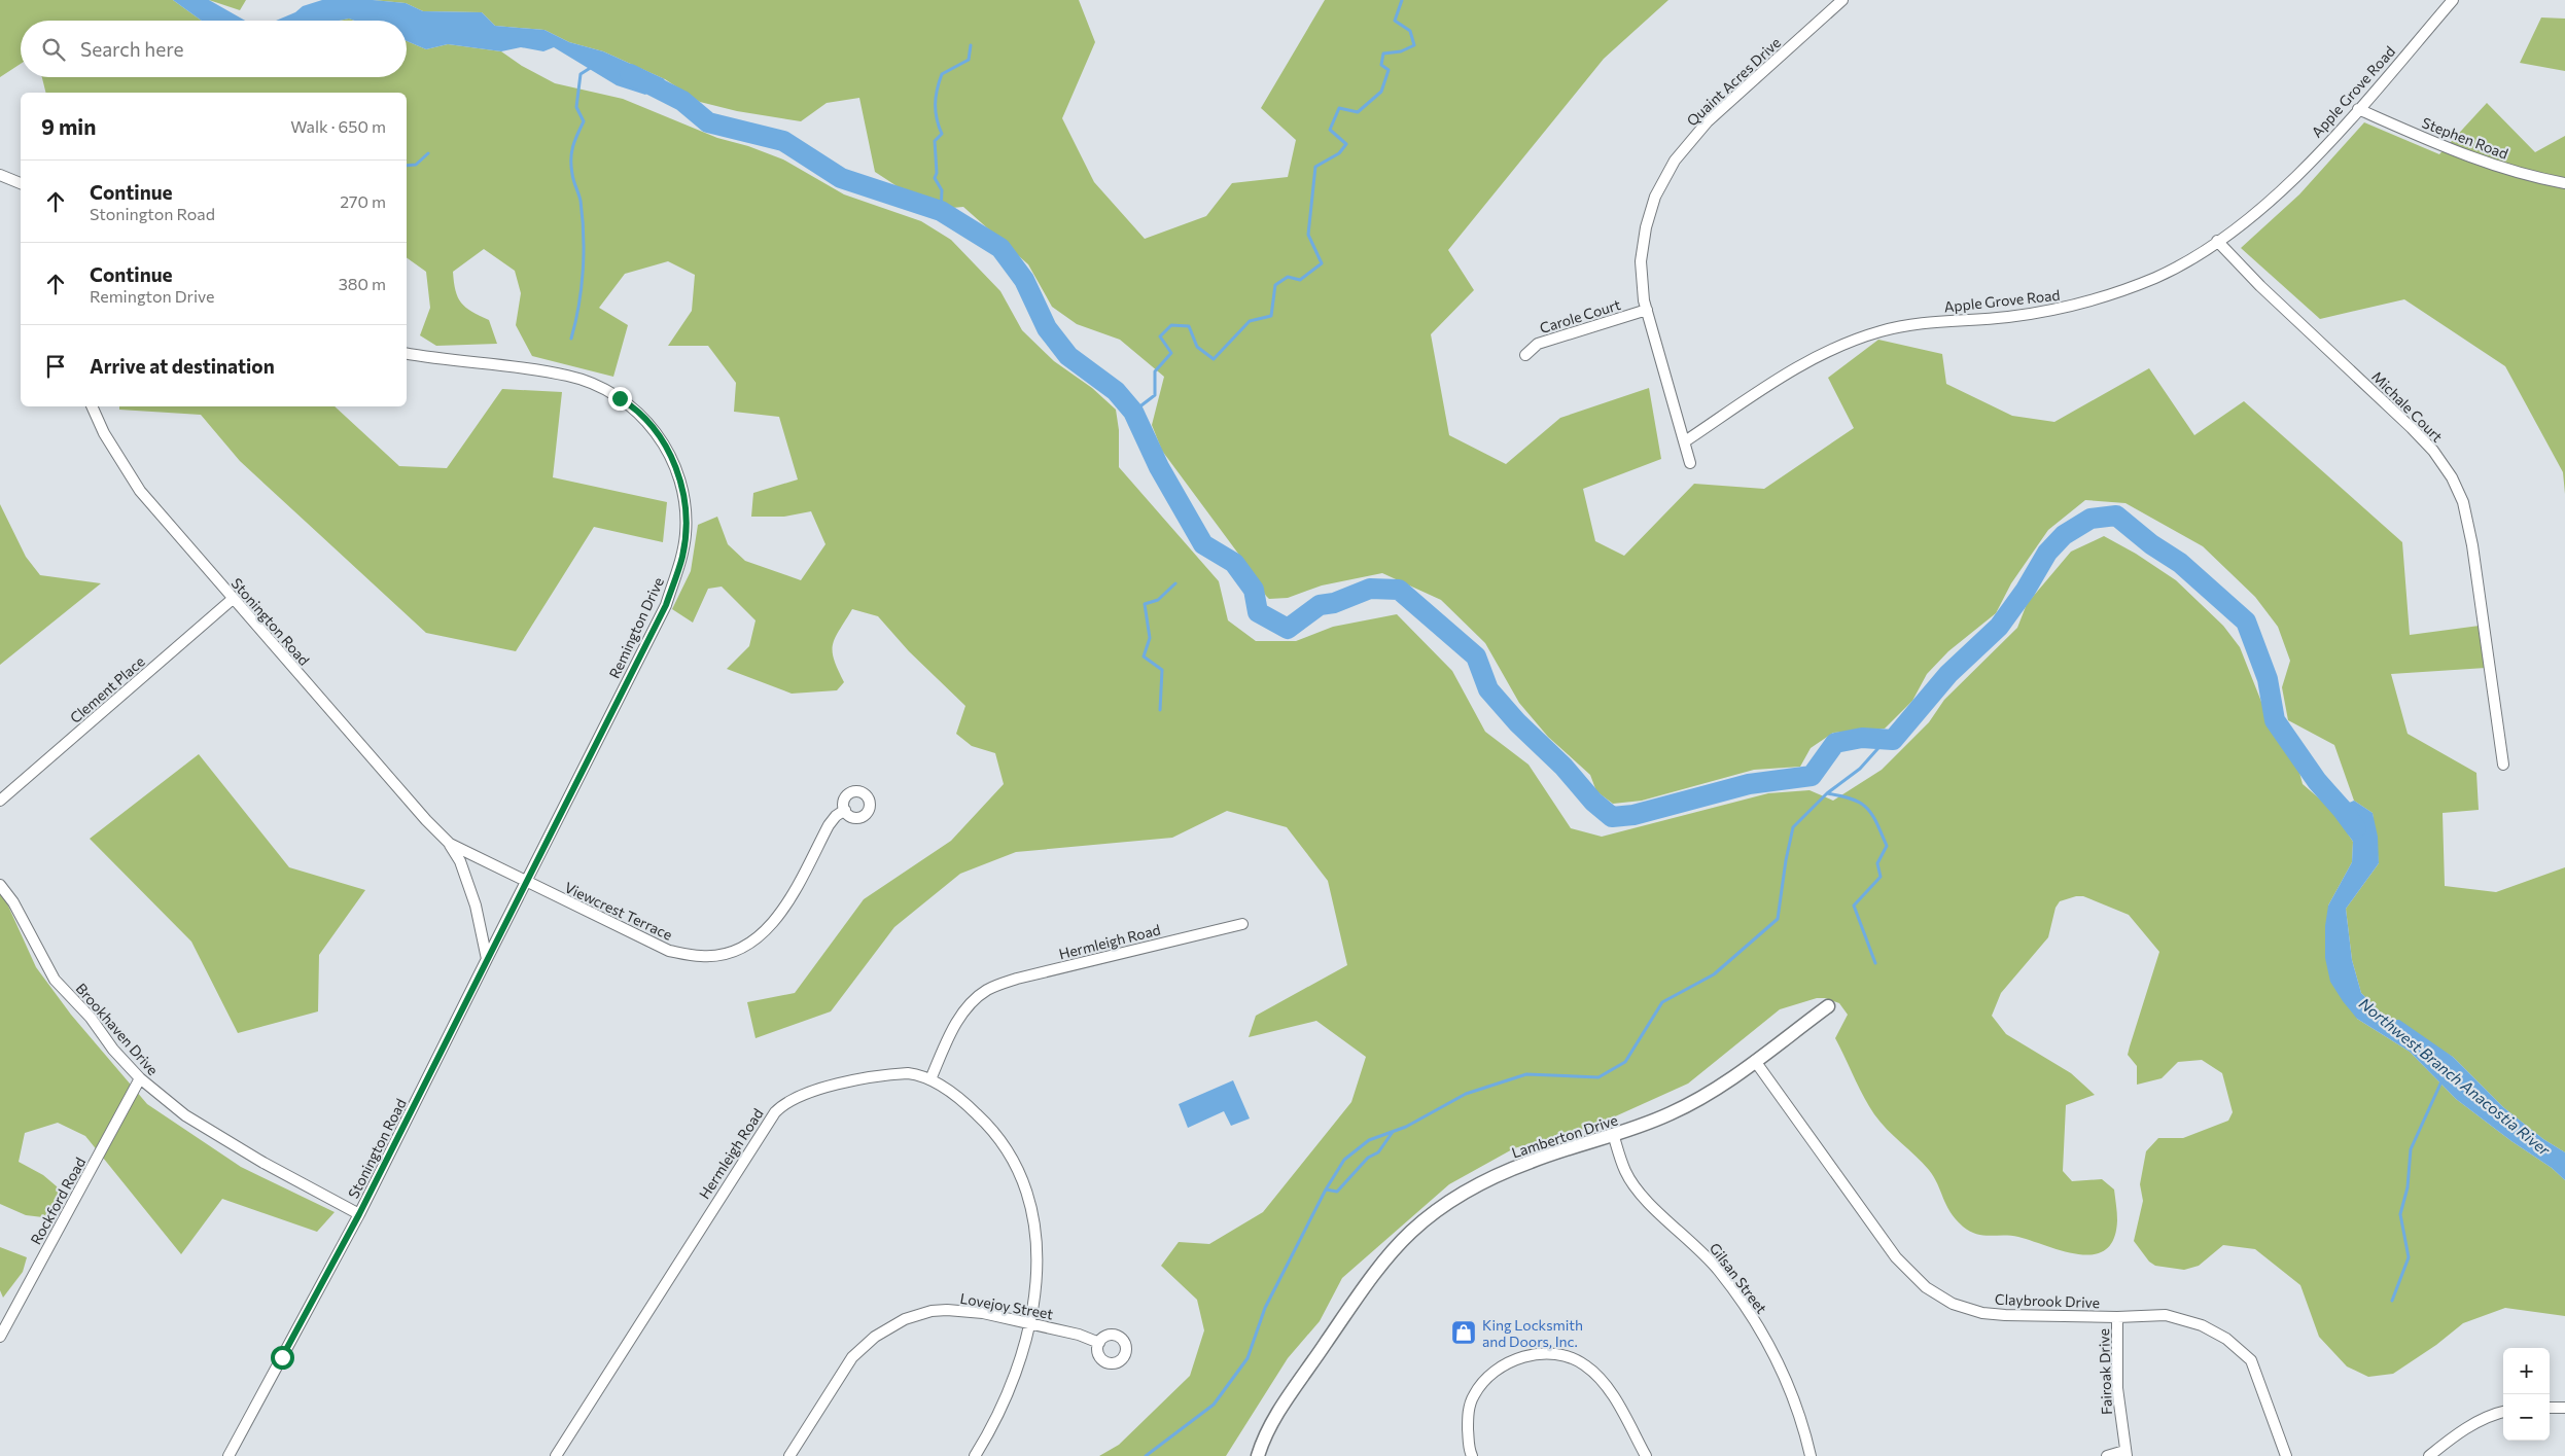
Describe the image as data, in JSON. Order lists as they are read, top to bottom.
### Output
{
  "streets": {
    "street": [
      "Quaint Acres Drive",
      "Apple Grove Road",
      "Stephen Road",
      "Carole Court",
      "Michale Court",
      "Stonington Road",
      "Remington Drive",
      "Clement Place",
      "Viewcrest Terrace",
      "Hermleigh Road",
      "Brookhaven Drive",
      "Lamberton Drive",
      "Rockford Road",
      "Gilsan Street",
      "Claybrook Drive",
      "Lovejoy Street",
      "Fairoak Drive"
    ]
  },
  "crossings": [
    ["Quaint Acres Drive", "Apple Grove Road"],
    ["Quaint Acres Drive", "Carole Court"],
    ["Apple Grove Road", "Stephen Road"],
    ["Apple Grove Road", "Michale Court"],
    ["Stonington Road", "Remington Drive"],
    ["Stonington Road", "Clement Place"],
    ["Stonington Road", "Viewcrest Terrace"],
    ["Stonington Road", "Brookhaven Drive"],
    ["Remington Drive", "Viewcrest Terrace"],
    ["Brookhaven Drive", "Rockford Road"],
    ["Lamberton Drive", "Gilsan Street"],
    ["Lamberton Drive", "Claybrook Drive"],
    ["Claybrook Drive", "Fairoak Drive"]
  ],
  "water": ["Northwest Branch Anacostia River"],
  "places": {
    "shop": ["King Locksmith and Doors, Inc."]
  },
  "page": {
    "search": "Search here",
    "heading": ["9 min", "Walk · 650 m"],
    "list": [
      ["Continue", "Stonington Road", "270 m"],
      ["Continue", "Remington Drive", "380 m"],
      "Arrive at destination"
    ],
    "map_buttons": ["+", "−"]
  }
}
